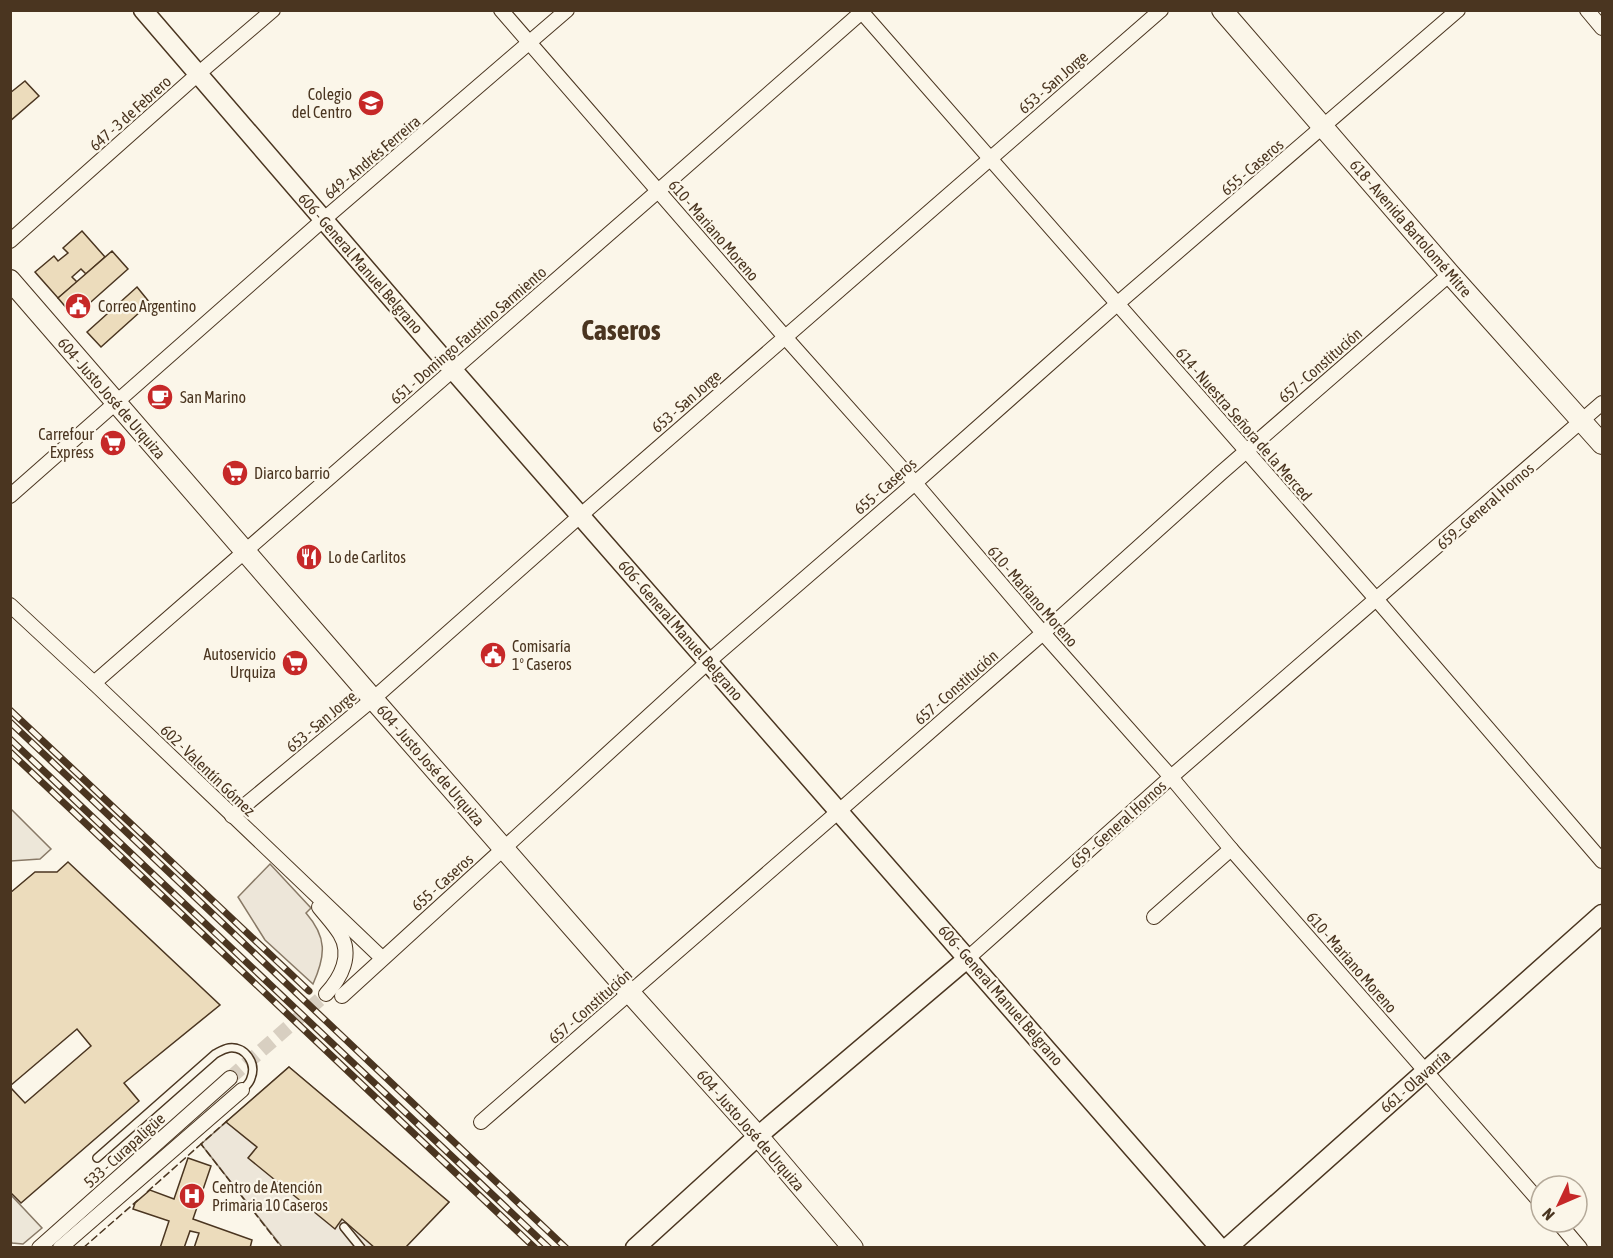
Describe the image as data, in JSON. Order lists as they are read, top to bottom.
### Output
{
  "streets": {
    "main road": ["618 - Avenida Bartolomé Mitre", "604 - Justo José de Urquiza"],
    "street": [
      "653 - San Jorge",
      "647 - 3 de Febrero",
      "649 - Andrés Ferreira",
      "655 - Caseros",
      "610 - Mariano Moreno",
      "606 - General Manuel Belgrano",
      "651 - Domingo Faustino Sarmiento",
      "657 - Constitución",
      "614 - Nuestra Señora de la Merced",
      "659 - General Hornos",
      "602 - Valentín Gómez",
      "661 - Olavarría",
      "533 - Curapaligüe"
    ]
  },
  "crossings": [
    ["653 - San Jorge", "610 - Mariano Moreno"],
    ["653 - San Jorge", "606 - General Manuel Belgrano"],
    ["653 - San Jorge", "604 - Justo José de Urquiza"],
    ["653 - San Jorge", "614 - Nuestra Señora de la Merced"],
    ["653 - San Jorge", "602 - Valentín Gómez"],
    ["647 - 3 de Febrero", "606 - General Manuel Belgrano"],
    ["649 - Andrés Ferreira", "610 - Mariano Moreno"],
    ["649 - Andrés Ferreira", "606 - General Manuel Belgrano"],
    ["649 - Andrés Ferreira", "604 - Justo José de Urquiza"],
    ["655 - Caseros", "618 - Avenida Bartolomé Mitre"],
    ["655 - Caseros", "610 - Mariano Moreno"],
    ["655 - Caseros", "606 - General Manuel Belgrano"],
    ["655 - Caseros", "604 - Justo José de Urquiza"],
    ["655 - Caseros", "614 - Nuestra Señora de la Merced"],
    ["655 - Caseros", "602 - Valentín Gómez"],
    ["618 - Avenida Bartolomé Mitre", "657 - Constitución"],
    ["618 - Avenida Bartolomé Mitre", "659 - General Hornos"],
    ["610 - Mariano Moreno", "651 - Domingo Faustino Sarmiento"],
    ["610 - Mariano Moreno", "657 - Constitución"],
    ["610 - Mariano Moreno", "659 - General Hornos"],
    ["610 - Mariano Moreno", "661 - Olavarría"],
    ["606 - General Manuel Belgrano", "651 - Domingo Faustino Sarmiento"],
    ["606 - General Manuel Belgrano", "657 - Constitución"],
    ["606 - General Manuel Belgrano", "659 - General Hornos"],
    ["651 - Domingo Faustino Sarmiento", "604 - Justo José de Urquiza"],
    ["651 - Domingo Faustino Sarmiento", "614 - Nuestra Señora de la Merced"],
    ["651 - Domingo Faustino Sarmiento", "602 - Valentín Gómez"],
    ["657 - Constitución", "604 - Justo José de Urquiza"],
    ["657 - Constitución", "614 - Nuestra Señora de la Merced"],
    ["604 - Justo José de Urquiza", "659 - General Hornos"],
    ["614 - Nuestra Señora de la Merced", "659 - General Hornos"]
  ],
  "districts": ["Caseros"],
  "places": {
    "school or university": ["Colegio del Centro"],
    "public building": ["Correo Argentino", "Comisaría 1° Caseros"],
    "cafe": ["San Marino"],
    "supermarket": ["Carrefour Express", "Diarco barrio", "Autoservicio Urquiza"],
    "restaurant": ["Lo de Carlitos"],
    "hospital": ["Centro de Atención Primaria 10 Caseros"]
  },
  "north": "bottom left"
}
